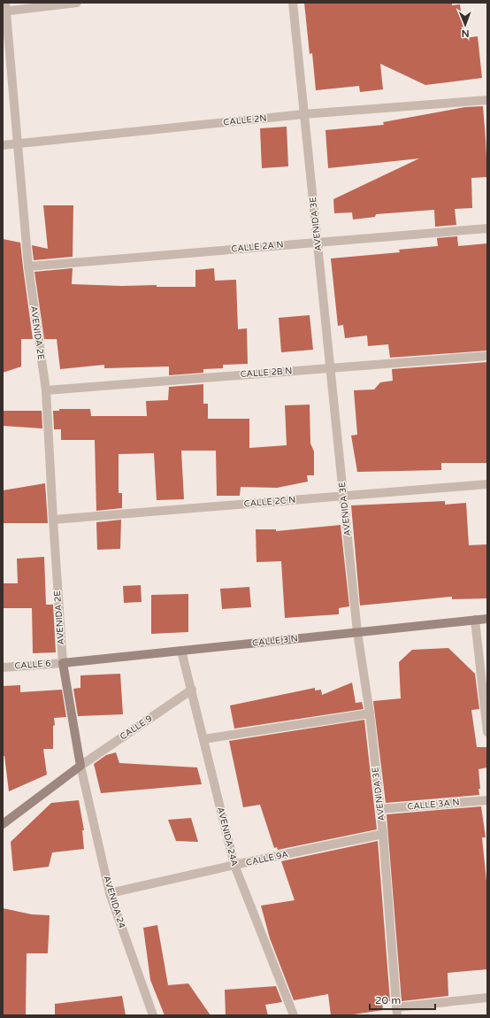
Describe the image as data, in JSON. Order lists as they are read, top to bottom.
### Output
{
  "streets": {
    "street": [
      "CALLE 2N",
      "AVENIDA 3E",
      "CALLE 2A N",
      "AVENIDA 2E",
      "CALLE 2B N",
      "CALLE 2C N",
      "CALLE 3 N",
      "CALLE 6",
      "CALLE 9",
      "CALLE 3A N",
      "AVENIDA 24A",
      "CALLE 9A",
      "AVENIDA 24"
    ]
  },
  "crossings": [
    ["CALLE 2N", "AVENIDA 3E"],
    ["CALLE 2N", "AVENIDA 2E"],
    ["AVENIDA 3E", "CALLE 2A N"],
    ["AVENIDA 3E", "CALLE 2B N"],
    ["AVENIDA 3E", "CALLE 2C N"],
    ["AVENIDA 3E", "CALLE 3 N"],
    ["AVENIDA 3E", "CALLE 3A N"],
    ["AVENIDA 3E", "CALLE 9A"],
    ["CALLE 2A N", "AVENIDA 2E"],
    ["AVENIDA 2E", "CALLE 2B N"],
    ["AVENIDA 2E", "CALLE 2C N"],
    ["AVENIDA 2E", "CALLE 3 N"],
    ["AVENIDA 2E", "CALLE 6"],
    ["CALLE 3 N", "CALLE 6"],
    ["CALLE 3 N", "AVENIDA 24A"],
    ["CALLE 9", "AVENIDA 24A"],
    ["CALLE 9", "AVENIDA 24"],
    ["AVENIDA 24A", "CALLE 9A"],
    ["CALLE 9A", "AVENIDA 24"]
  ],
  "scale_bar": "20 m",
  "north": "bottom"
}
